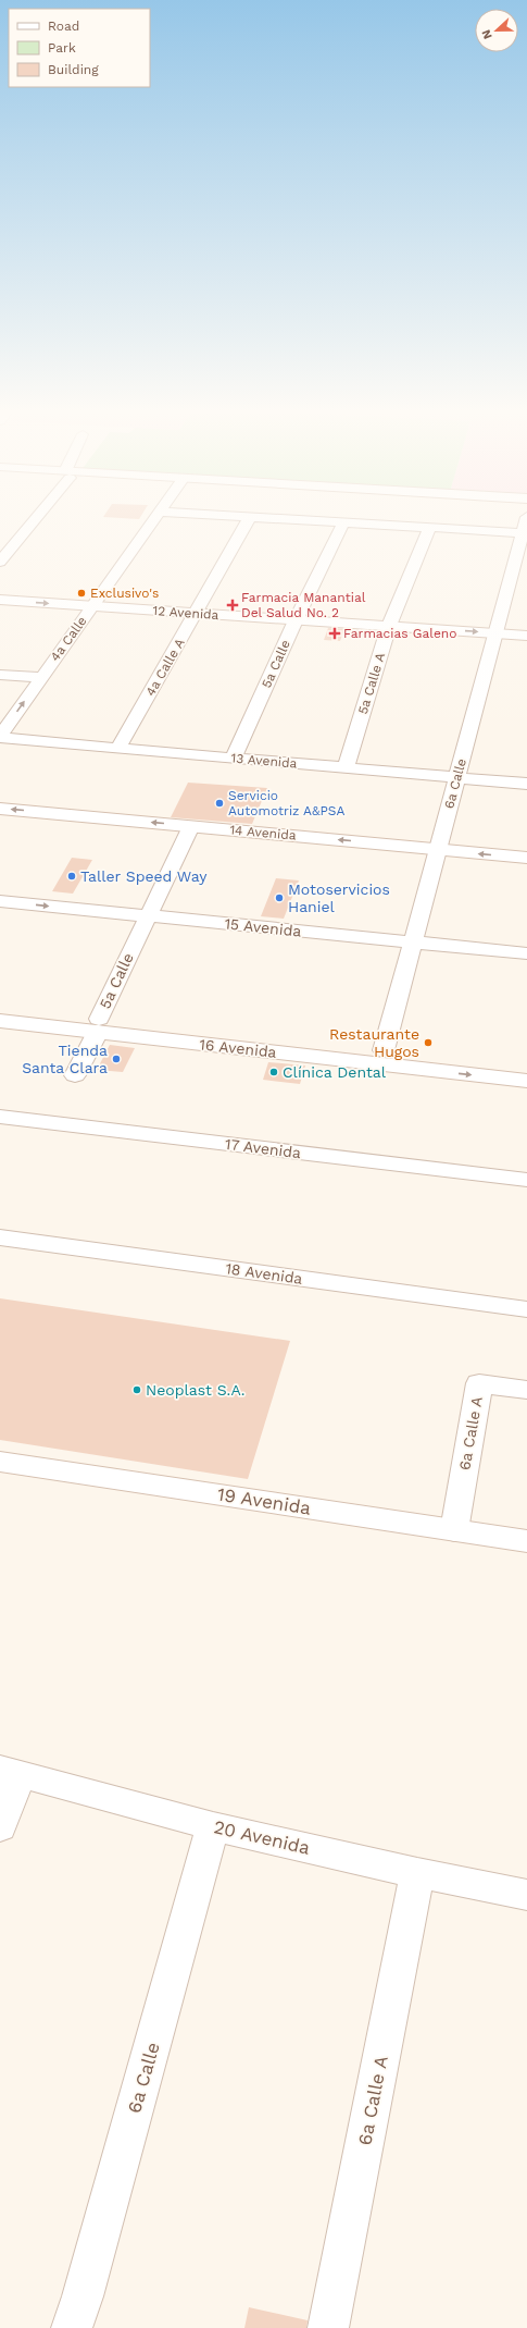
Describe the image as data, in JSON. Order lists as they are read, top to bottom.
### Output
{
  "streets": {
    "main road": [
      "12 Avenida",
      "14 Avenida",
      "16 Avenida",
      "19 Avenida"
    ],
    "street": [
      "4a Calle",
      "5a Calle",
      "4a Calle A",
      "5a Calle A",
      "13 Avenida",
      "6a Calle",
      "15 Avenida",
      "17 Avenida",
      "18 Avenida",
      "6a Calle A",
      "20 Avenida"
    ]
  },
  "crossings": [
    ["12 Avenida", "4a Calle"],
    ["12 Avenida", "5a Calle"],
    ["12 Avenida", "4a Calle A"],
    ["12 Avenida", "5a Calle A"],
    ["12 Avenida", "6a Calle"],
    ["4a Calle", "13 Avenida"],
    ["5a Calle", "13 Avenida"],
    ["5a Calle", "14 Avenida"],
    ["5a Calle", "15 Avenida"],
    ["5a Calle", "16 Avenida"],
    ["4a Calle A", "13 Avenida"],
    ["5a Calle A", "13 Avenida"],
    ["13 Avenida", "6a Calle"],
    ["6a Calle", "14 Avenida"],
    ["6a Calle", "15 Avenida"],
    ["6a Calle", "16 Avenida"],
    ["6a Calle", "20 Avenida"],
    ["6a Calle A", "19 Avenida"],
    ["6a Calle A", "20 Avenida"]
  ],
  "one_way": ["12 Avenida", "14 Avenida"],
  "places": {
    "other": [
      "Exclusivo's",
      "Servicio Automotriz A&PSA",
      "Taller Speed Way",
      "Motoservicios Haniel",
      "Restaurante Hugos",
      "Tienda Santa Clara",
      "Clínica Dental",
      "Neoplast S.A."
    ],
    "health": ["Farmacia Manantial Del Salud No. 2", "Farmacias Galeno"]
  },
  "legend": ["Road", "Park", "Building"],
  "north": "left"
}
